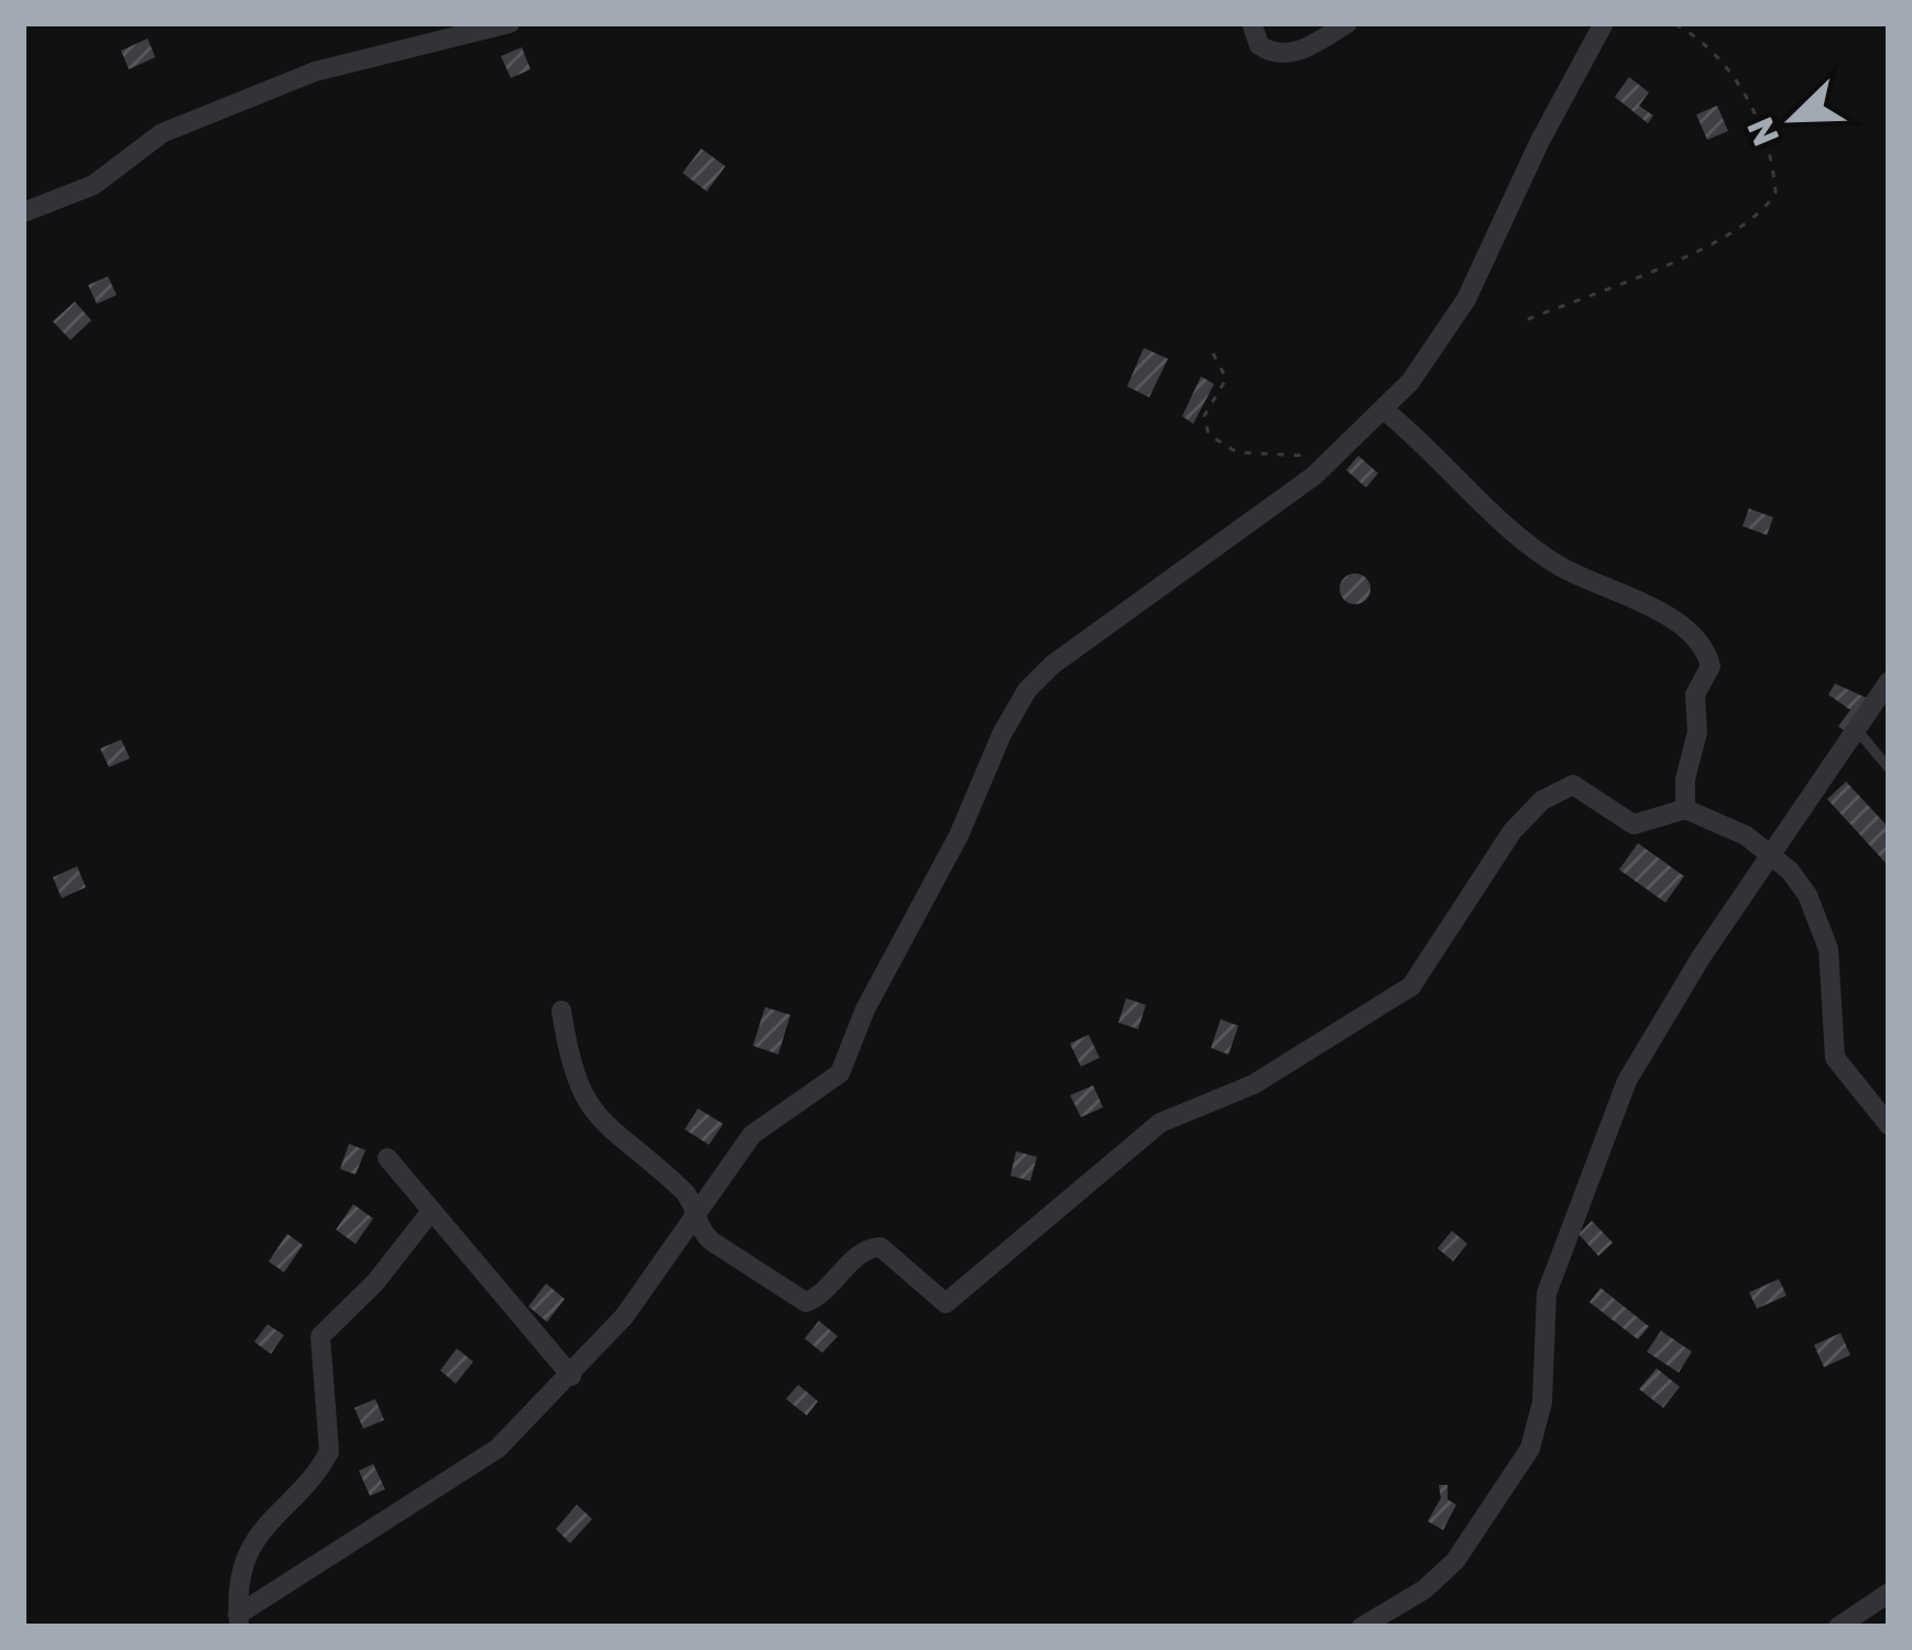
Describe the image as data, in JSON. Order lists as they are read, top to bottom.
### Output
{
  "north": "bottom left"
}
